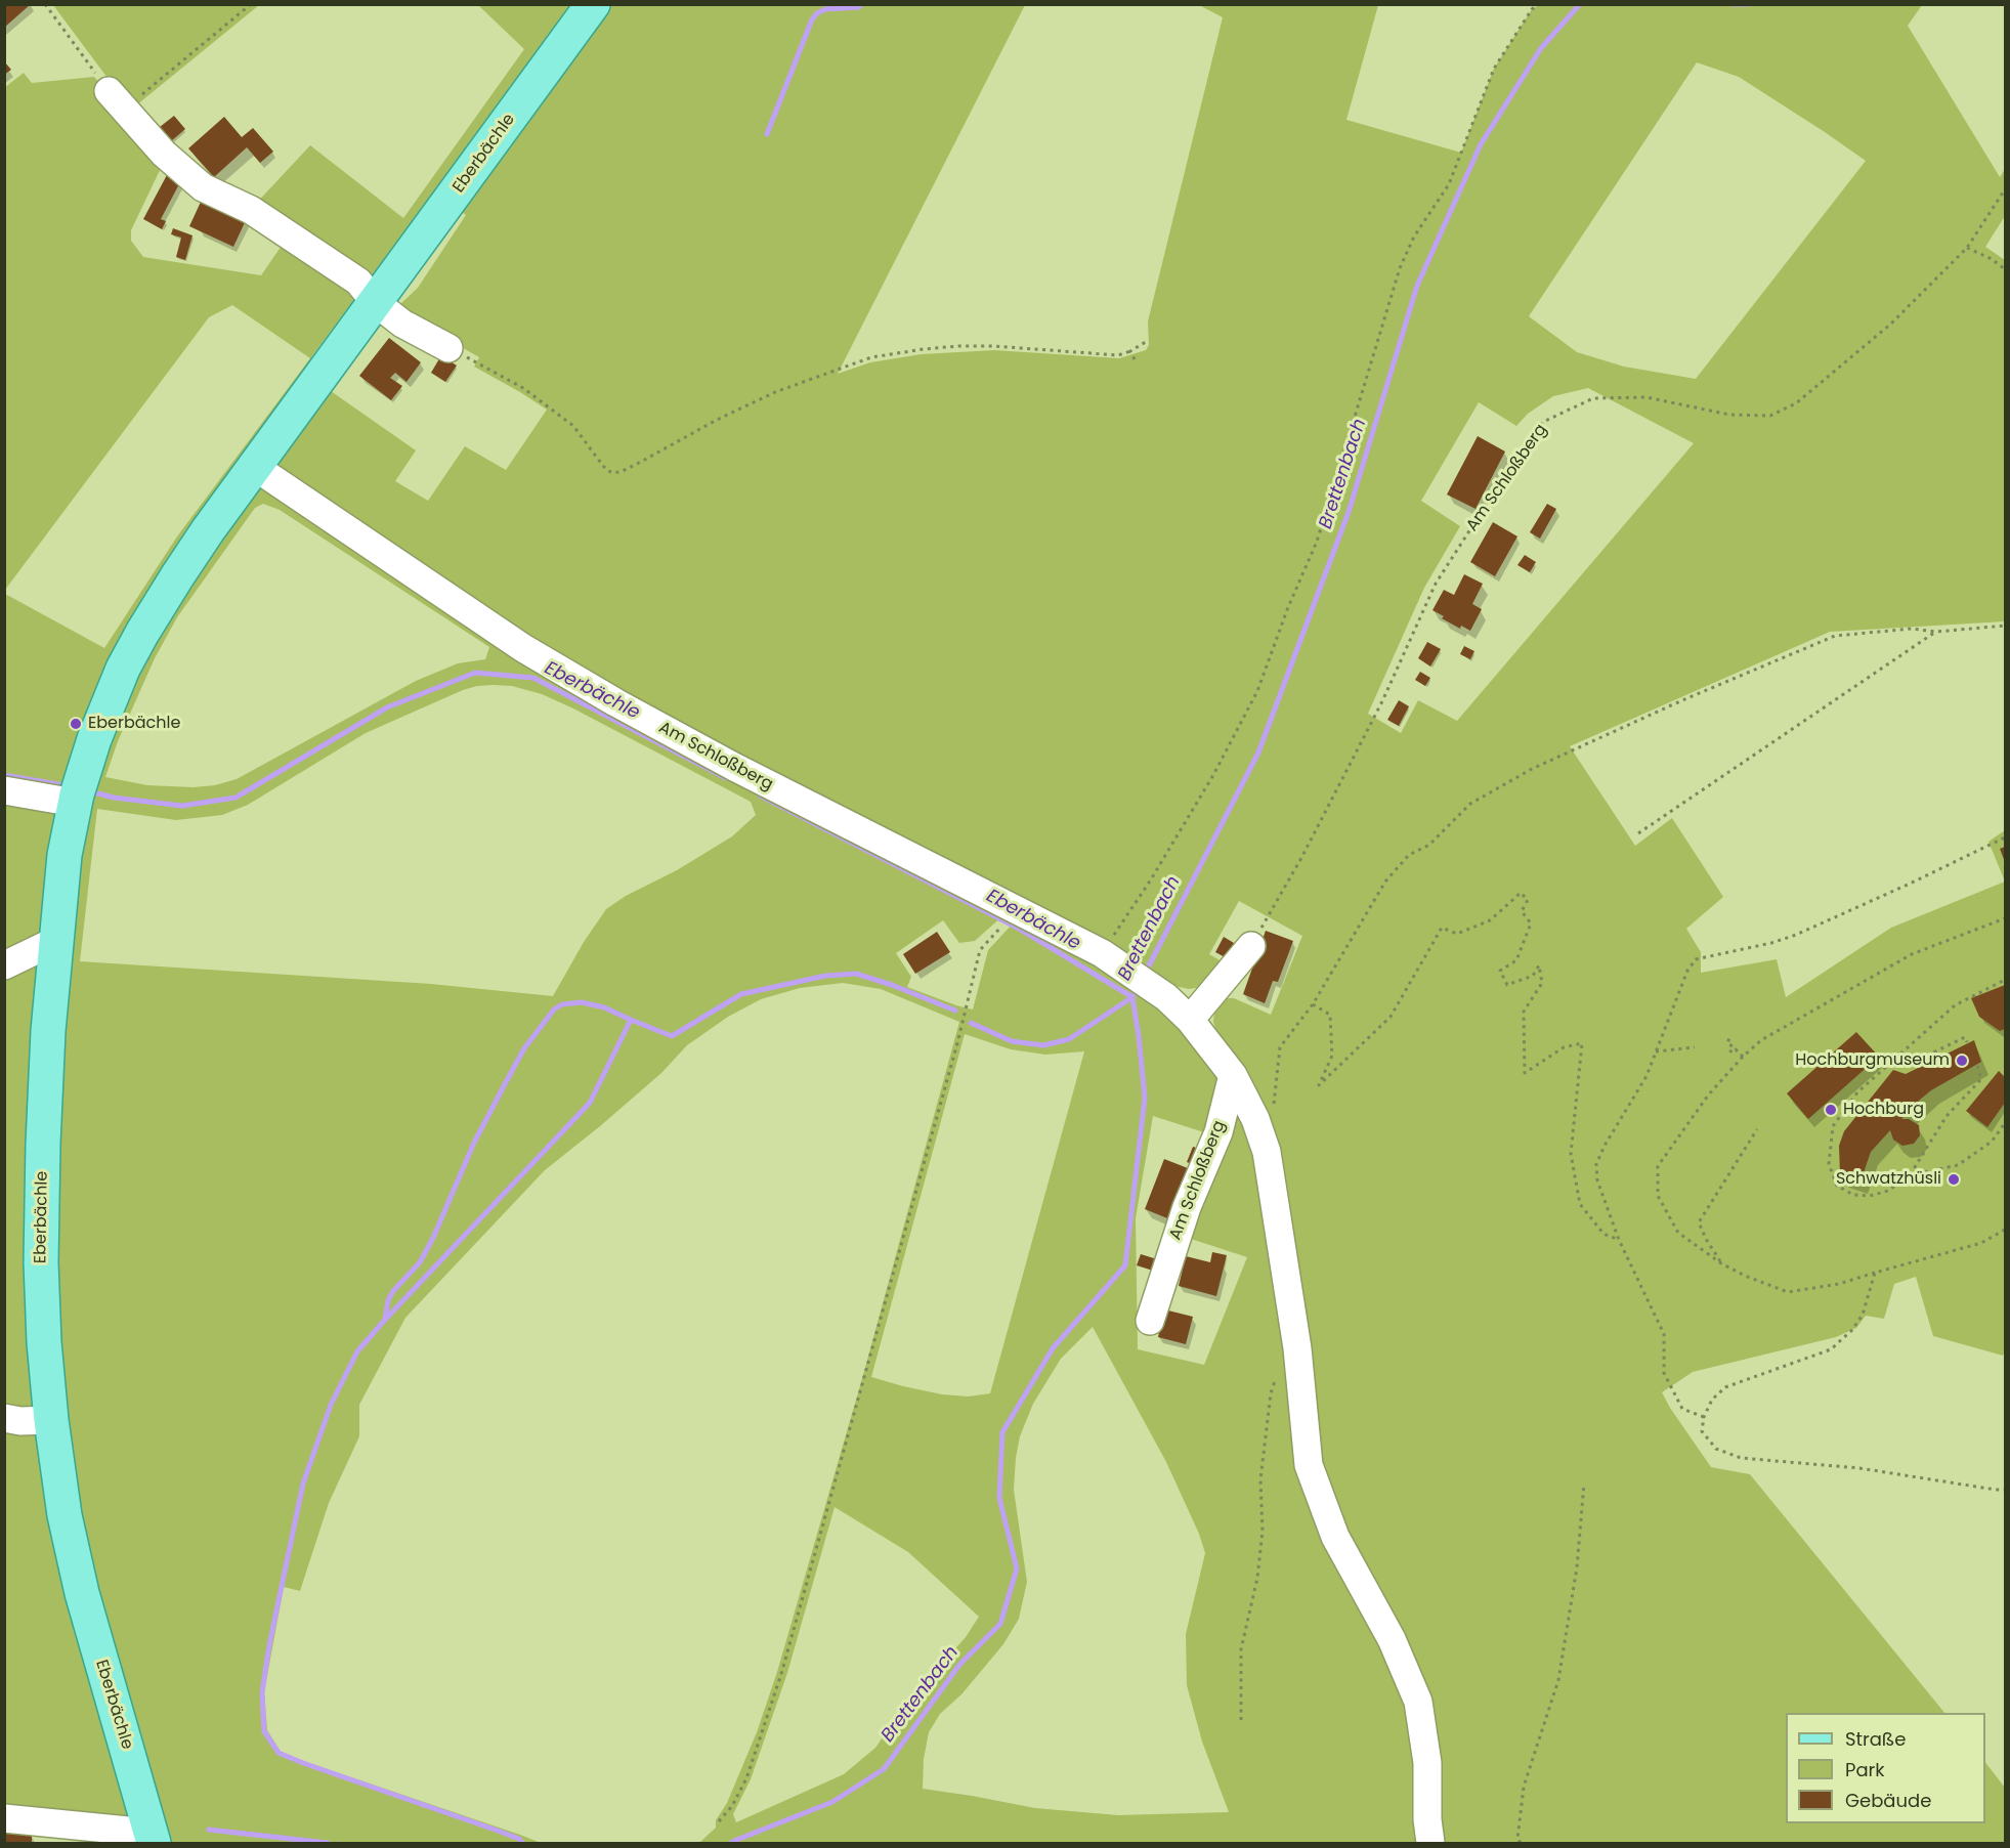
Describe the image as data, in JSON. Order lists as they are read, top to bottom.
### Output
{
  "streets": {
    "main road": ["Eberbächle"],
    "street": ["Am Schloßberg"]
  },
  "crossings": [
    ["Eberbächle", "Am Schloßberg"]
  ],
  "water": ["Brettenbach", "Eberbächle"],
  "places": [
    "Eberbächle",
    "Hochburgmuseum",
    "Hochburg",
    "Schwatzhüsli"
  ],
  "legend": ["Straße", "Park", "Gebäude"]
}
